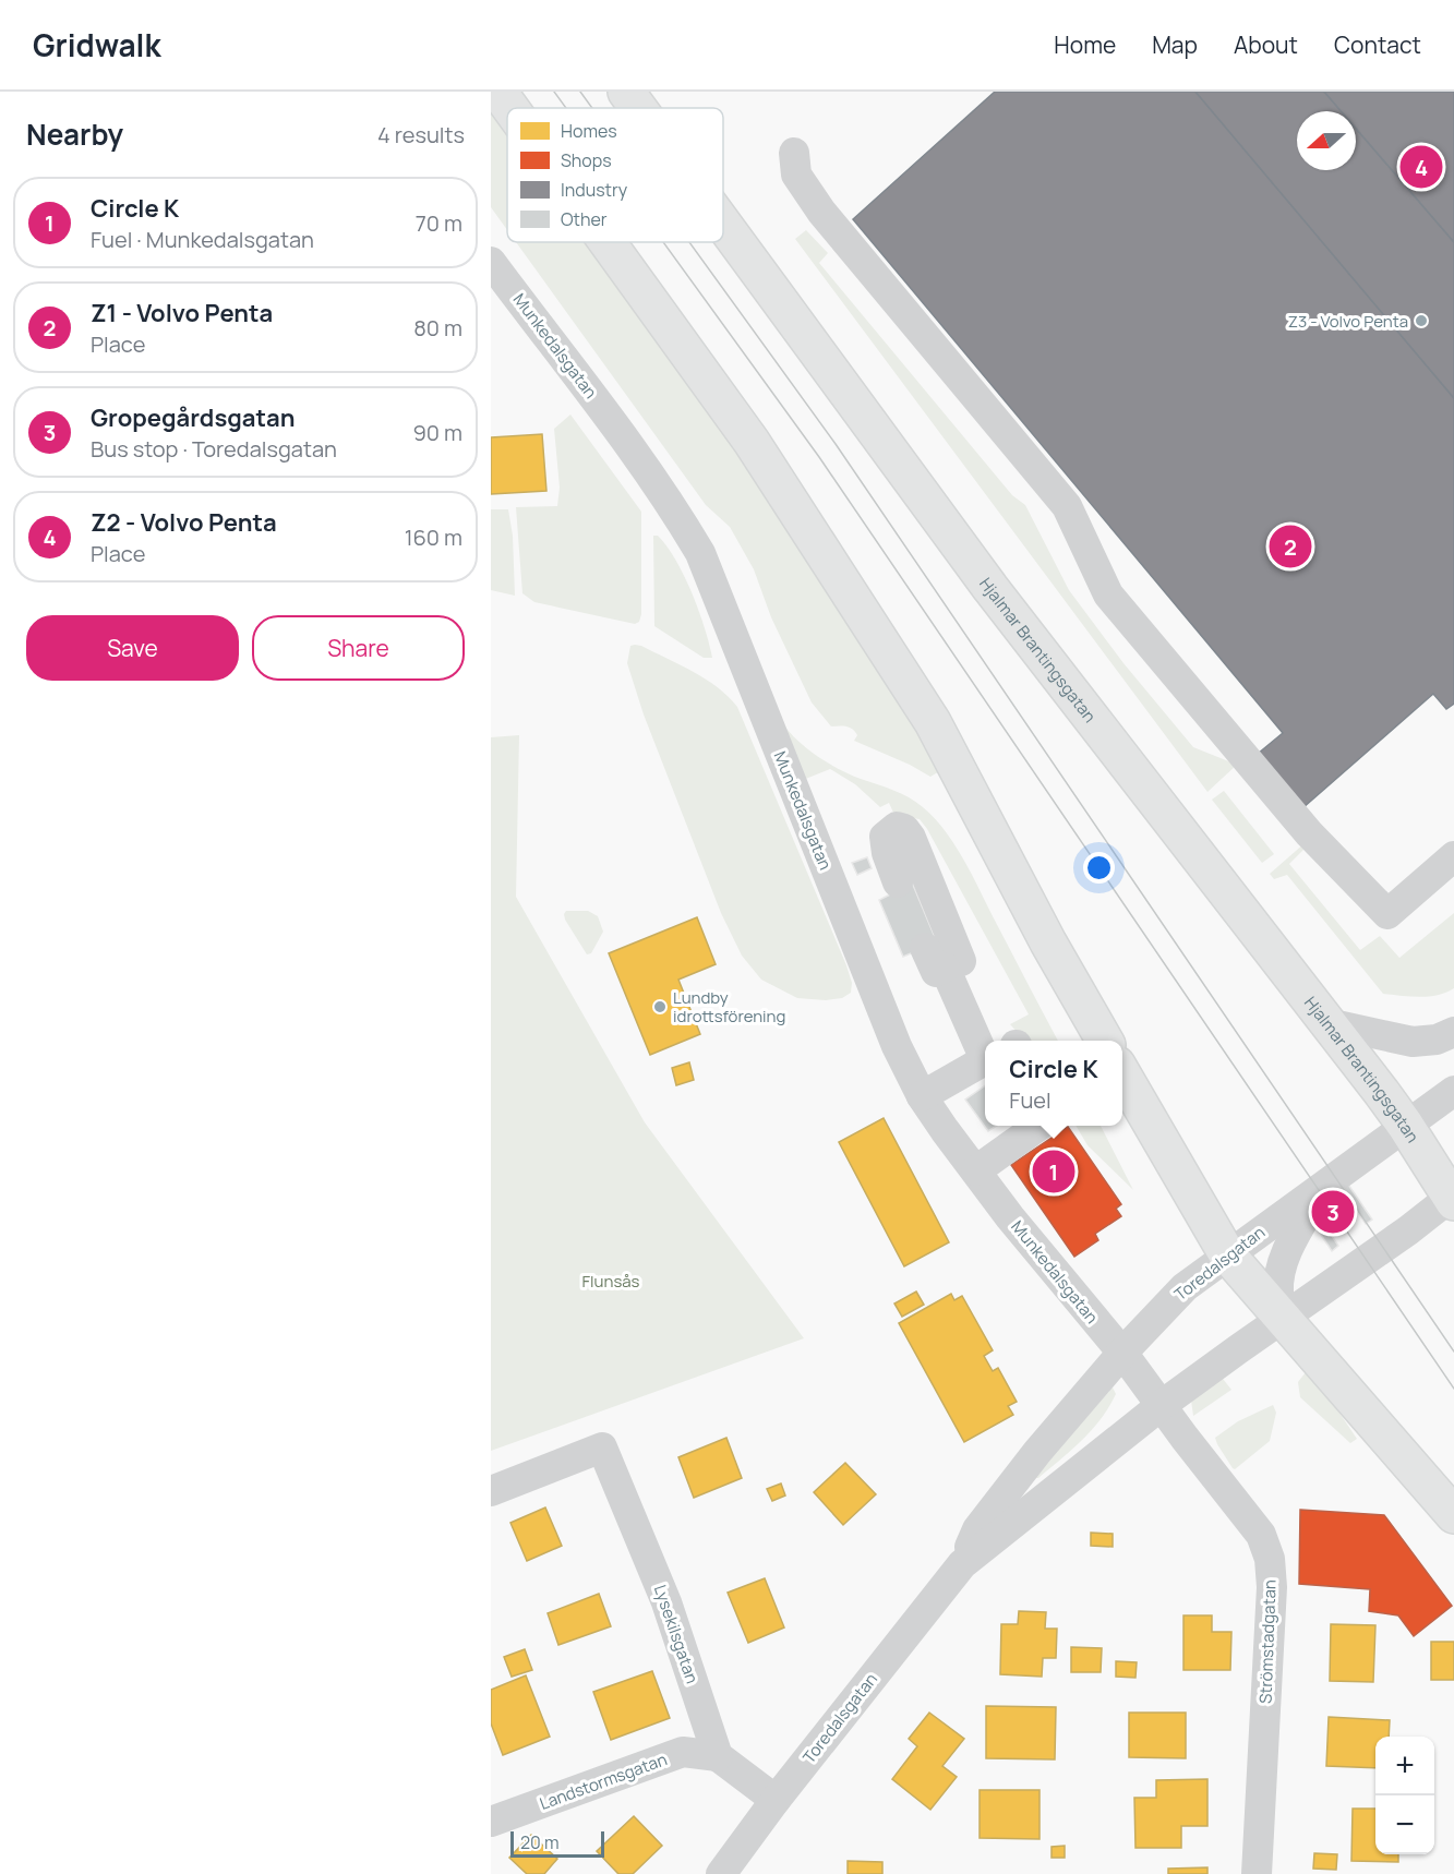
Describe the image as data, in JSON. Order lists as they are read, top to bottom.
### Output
{
  "streets": {
    "main road": ["Hjalmar Brantingsgatan"],
    "street": [
      "Munkedalsgatan",
      "Toredalsgatan",
      "Lysekilsgatan",
      "Strömstadgatan",
      "Landstormsgatan"
    ]
  },
  "crossings": [
    ["Munkedalsgatan", "Toredalsgatan"],
    ["Hjalmar Brantingsgatan", "Toredalsgatan"],
    ["Toredalsgatan", "Strömstadgatan"],
    ["Lysekilsgatan", "Landstormsgatan"]
  ],
  "parks": ["Flunsås"],
  "places": ["Z3 - Volvo Penta", "Lundby idrottsförening"],
  "legend": [
    "Homes",
    "Shops",
    "Industry",
    "Other"
  ],
  "scale_bar": "20 m",
  "north": "left",
  "page": {
    "header": "Gridwalk",
    "nav": [
      "Home",
      "Map",
      "About",
      "Contact"
    ],
    "heading": ["Nearby", "4 results"],
    "pins": [
      "4",
      "2",
      "1",
      "3"
    ],
    "list": [
      {
        "mark": "1",
        "name": "Circle K",
        "note": "Fuel · Munkedalsgatan",
        "value": "70 m"
      },
      {
        "mark": "2",
        "name": "Z1 - Volvo Penta",
        "note": "Place",
        "value": "80 m"
      },
      {
        "mark": "3",
        "name": "Gropegårdsgatan",
        "note": "Bus stop · Toredalsgatan",
        "value": "90 m"
      },
      {
        "mark": "4",
        "name": "Z2 - Volvo Penta",
        "note": "Place",
        "value": "160 m"
      }
    ],
    "buttons": ["Save", "Share"],
    "popup": ["Circle K", "Fuel"],
    "map_buttons": ["+", "−"],
    "scale": "20 m"
  }
}
